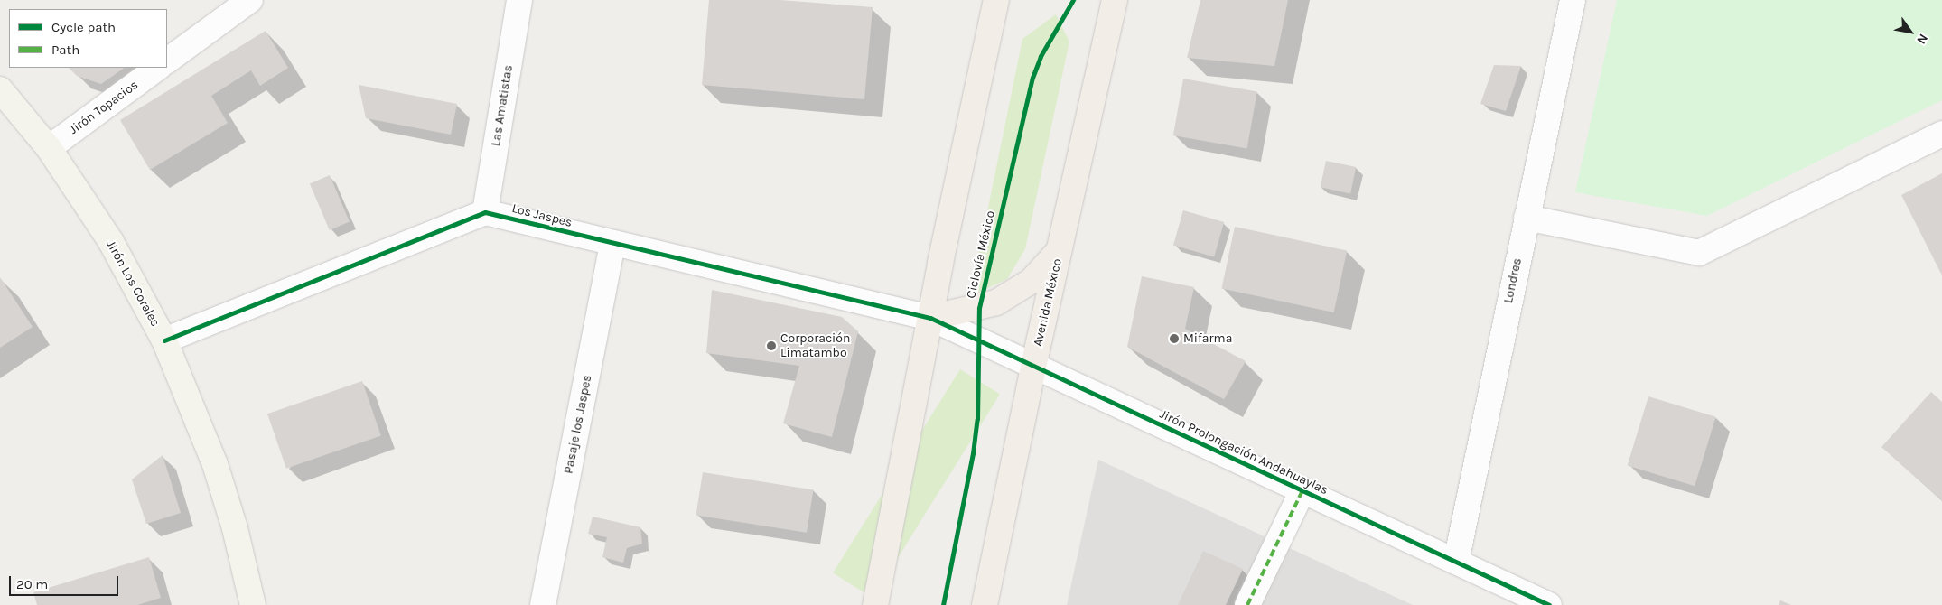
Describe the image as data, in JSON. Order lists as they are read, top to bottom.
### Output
{
  "streets": {
    "main road": ["Avenida México"],
    "street": [
      "Las Amatistas",
      "Jirón Topacios",
      "Los Jaspes",
      "Londres",
      "Jirón Los Corales",
      "Pasaje los Jaspes",
      "Jirón Prolongación Andahuaylas"
    ],
    "cycle path": ["Ciclovía México"]
  },
  "crossings": [
    ["Las Amatistas", "Los Jaspes"],
    ["Jirón Topacios", "Jirón Los Corales"],
    ["Los Jaspes", "Pasaje los Jaspes"],
    ["Los Jaspes", "Jirón Prolongación Andahuaylas"],
    ["Londres", "Jirón Prolongación Andahuaylas"],
    ["Avenida México", "Jirón Prolongación Andahuaylas"]
  ],
  "places": ["Mifarma", "Corporación Limatambo"],
  "legend": ["Cycle path", "Path"],
  "scale_bar": "20 m",
  "north": "bottom right"
}
